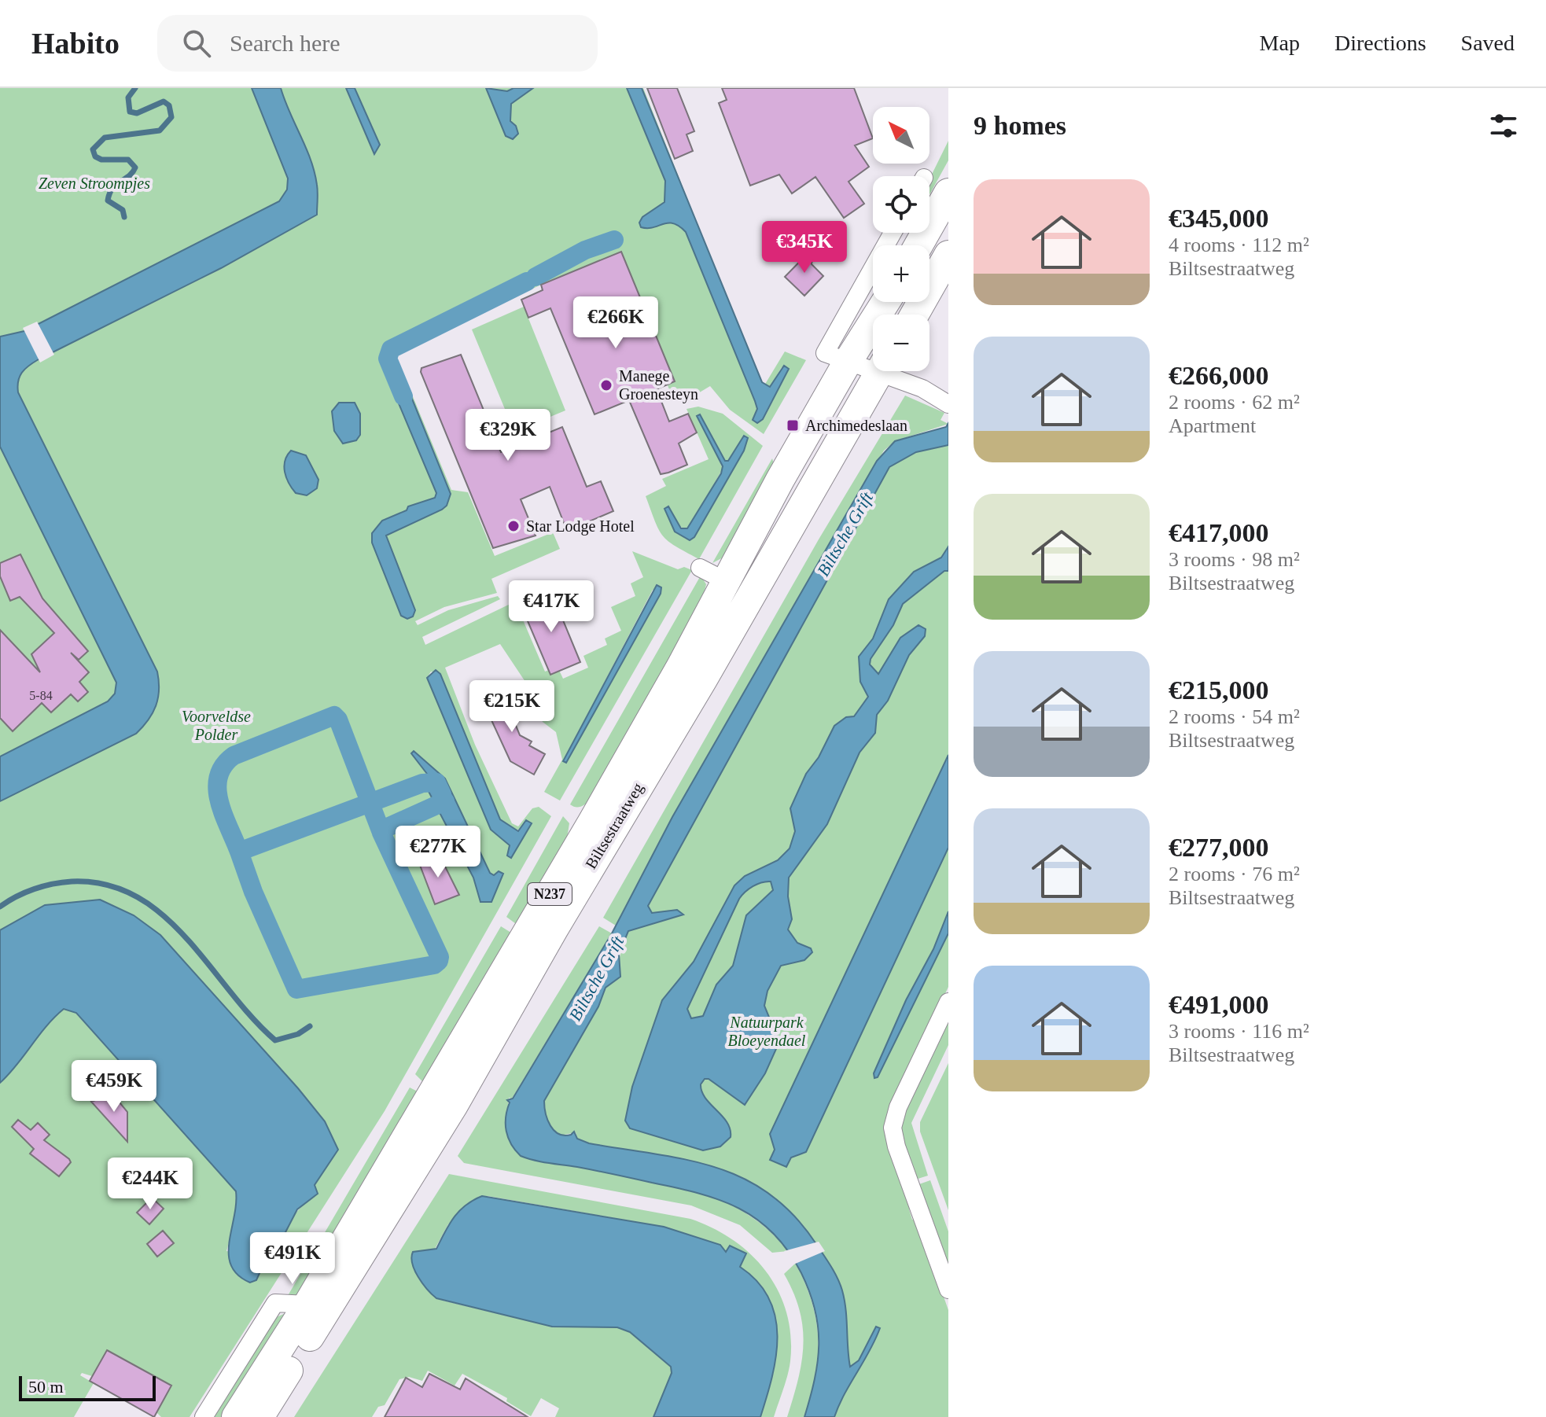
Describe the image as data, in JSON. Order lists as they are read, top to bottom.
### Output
{
  "streets": {
    "main road": ["Biltsestraatweg", "N237"]
  },
  "water": ["Biltsche Grift"],
  "parks": ["Zeven Stroompjes", "Voorveldse Polder", "Natuurpark Bloeyendael"],
  "places": {
    "other": ["Manege Groenesteyn", "Star Lodge Hotel"],
    "transit": ["Archimedeslaan"]
  },
  "house_numbers": ["5-84"],
  "scale_bar": "50 m",
  "north": "top left",
  "page": {
    "header": "Habito",
    "search": "Search here",
    "nav": ["Map", "Directions", "Saved"],
    "heading": "9 homes",
    "map_buttons": ["+", "−"],
    "list": [
      {
        "name": "€345,000",
        "note": "4 rooms · 112 m² · Biltsestraatweg"
      },
      {
        "name": "€266,000",
        "note": "2 rooms · 62 m² · Apartment"
      },
      {
        "name": "€417,000",
        "note": "3 rooms · 98 m² · Biltsestraatweg"
      },
      {
        "name": "€215,000",
        "note": "2 rooms · 54 m² · Biltsestraatweg"
      },
      {
        "name": "€277,000",
        "note": "2 rooms · 76 m² · Biltsestraatweg"
      },
      {
        "name": "€491,000",
        "note": "3 rooms · 116 m² · Biltsestraatweg"
      }
    ],
    "price": [
      "€345K",
      "€266K",
      "€329K",
      "€417K",
      "€215K",
      "€277K",
      "€459K",
      "€244K",
      "€491K"
    ],
    "scale": "50 m"
  }
}
